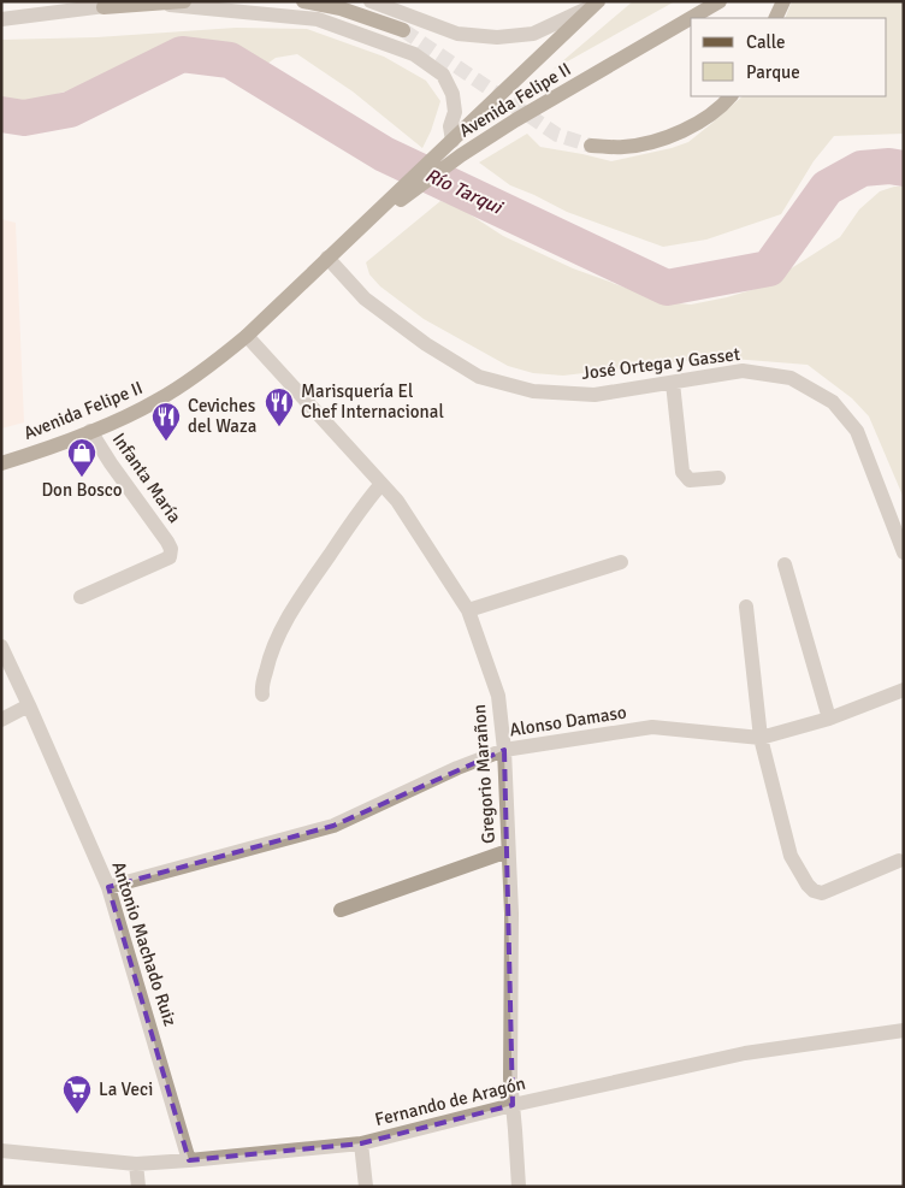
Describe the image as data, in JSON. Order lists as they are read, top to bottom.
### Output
{
  "streets": {
    "main road": ["Avenida Felipe II"],
    "street": [
      "José Ortega y Gasset",
      "Infanta María",
      "Alonso Damaso",
      "Gregorio Marañon",
      "Antonio Machado Ruiz",
      "Fernando de Aragón"
    ]
  },
  "crossings": [
    ["Avenida Felipe II", "José Ortega y Gasset"],
    ["Avenida Felipe II", "Infanta María"],
    ["Avenida Felipe II", "Gregorio Marañon"],
    ["Alonso Damaso", "Gregorio Marañon"],
    ["Alonso Damaso", "Antonio Machado Ruiz"],
    ["Gregorio Marañon", "Fernando de Aragón"],
    ["Antonio Machado Ruiz", "Fernando de Aragón"]
  ],
  "water": ["Río Tarqui"],
  "places": {
    "restaurant": ["Marisquería El Chef Internacional", "Ceviches del Waza"],
    "shop": ["Don Bosco"],
    "supermarket": ["La Veci"]
  },
  "legend": ["Calle", "Parque"]
}
